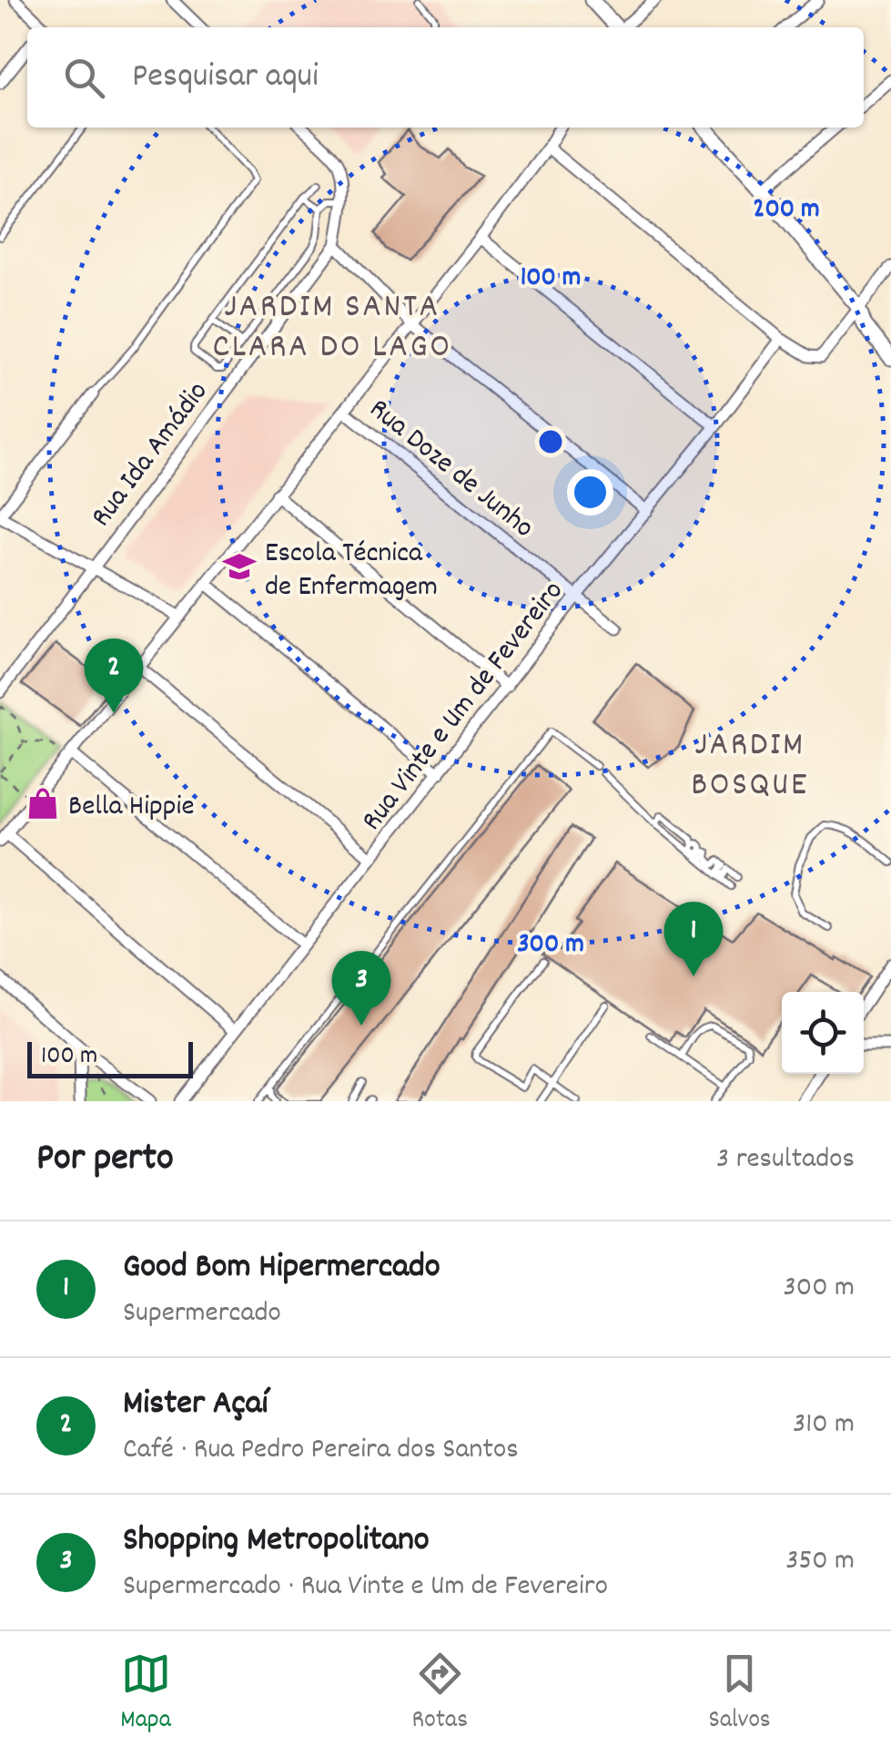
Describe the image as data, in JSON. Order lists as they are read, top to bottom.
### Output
{
  "streets": {
    "street": ["Rua Ida Amádio", "Rua Doze de Junho", "Rua Vinte e Um de Fevereiro"]
  },
  "crossings": [
    ["Rua Doze de Junho", "Rua Vinte e Um de Fevereiro"]
  ],
  "districts": ["JARDIM SANTA CLARA DO LAGO", "JARDIM BOSQUE"],
  "places": {
    "school or university": ["Escola Técnica de Enfermagem"],
    "shop": ["Bella Hippie"]
  },
  "scale_bar": "100 m",
  "page": {
    "search": "Pesquisar aqui",
    "pins": ["2", "1", "3"],
    "scale": "100 m",
    "heading": ["Por perto", "3 resultados"],
    "list": [
      {
        "mark": "1",
        "name": "Good Bom Hipermercado",
        "note": "Supermercado",
        "value": "300 m"
      },
      {
        "mark": "2",
        "name": "Mister Açaí",
        "note": "Café · Rua Pedro Pereira dos Santos",
        "value": "310 m"
      },
      {
        "mark": "3",
        "name": "Shopping Metropolitano",
        "note": "Supermercado · Rua Vinte e Um de Fevereiro",
        "value": "350 m"
      }
    ],
    "nav": ["Mapa", "Rotas", "Salvos"]
  },
  "rings": ["200 m", "100 m", "300 m"]
}
